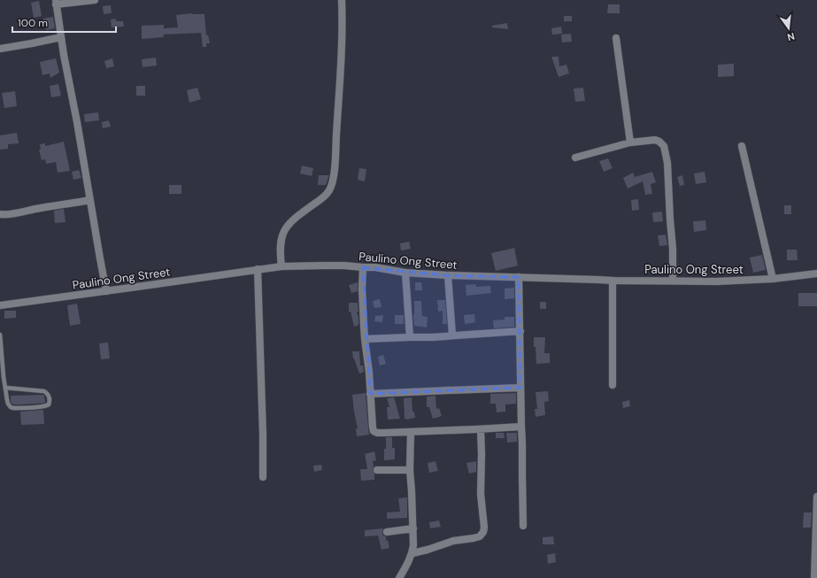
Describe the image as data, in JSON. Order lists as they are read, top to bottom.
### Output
{
  "streets": {
    "street": ["Paulino Ong Street"]
  },
  "scale_bar": "100 m",
  "north": "bottom"
}
